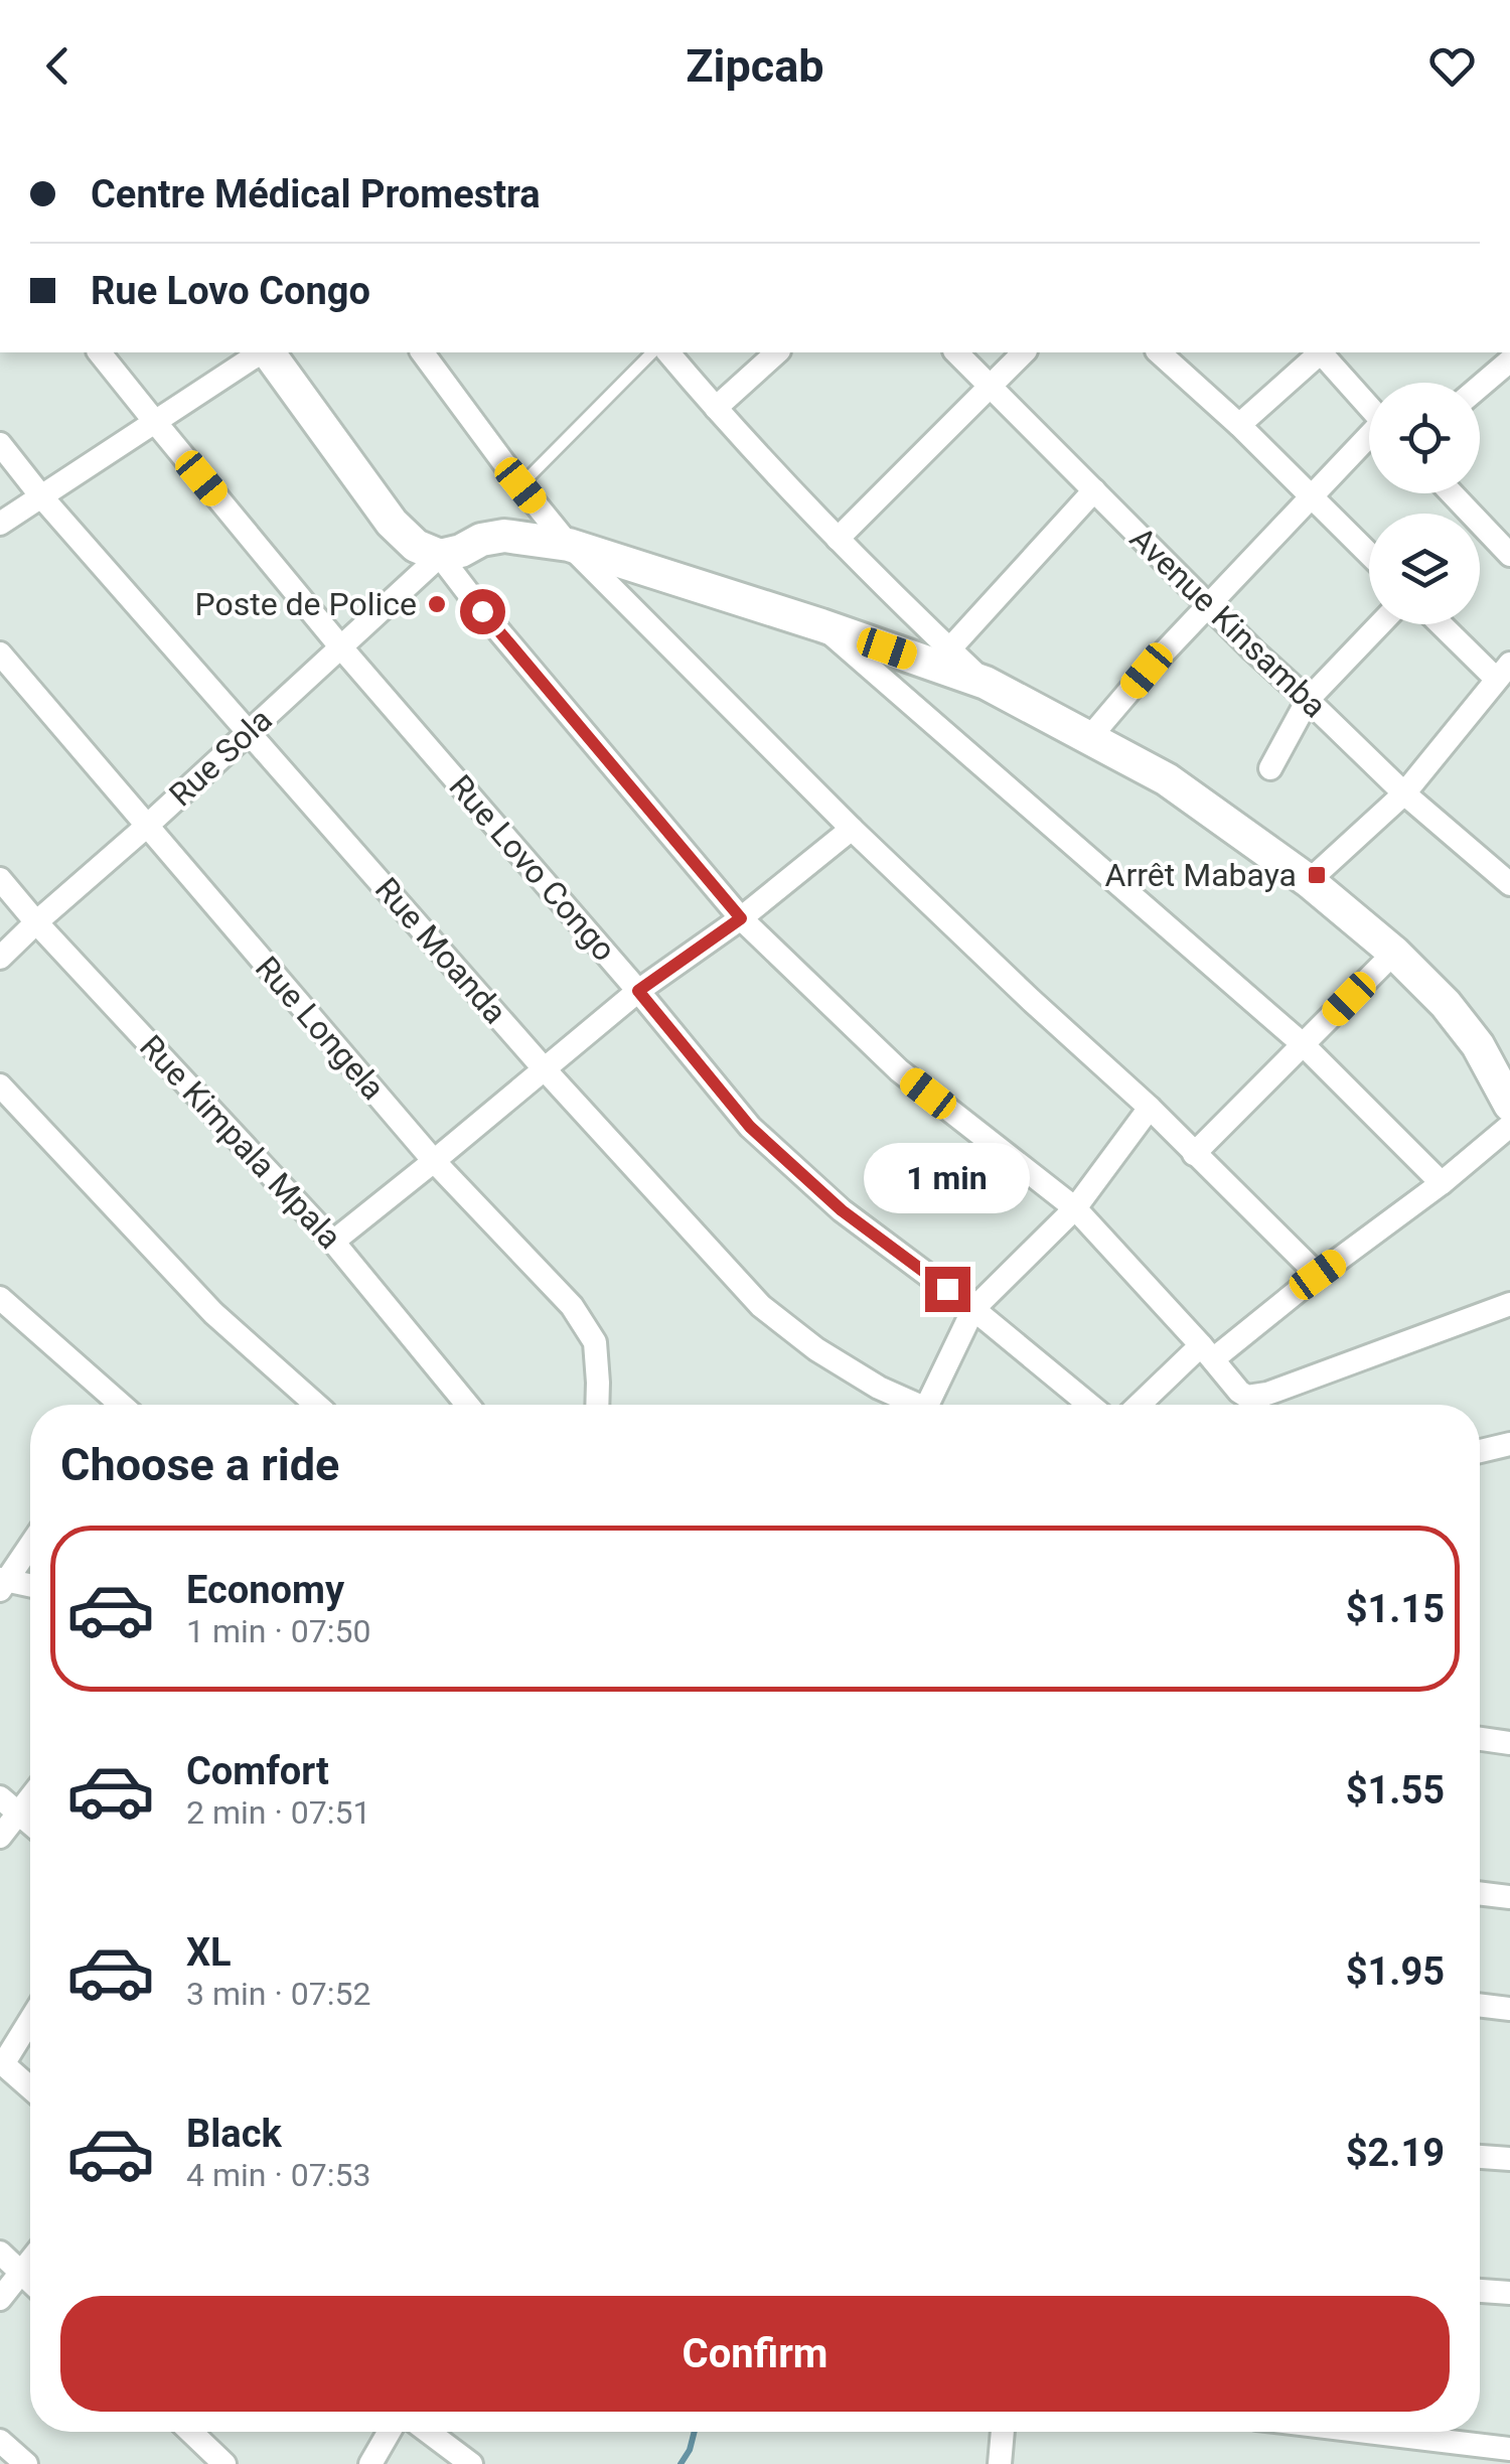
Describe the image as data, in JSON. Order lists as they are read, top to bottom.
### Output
{
  "streets": {
    "street": [
      "Avenue Kinsamba",
      "Rue Sola",
      "Rue Lovo Congo",
      "Rue Moanda",
      "Rue Longela",
      "Rue Kimpala Mpala"
    ]
  },
  "crossings": [
    ["Rue Sola", "Rue Lovo Congo"],
    ["Rue Sola", "Rue Moanda"],
    ["Rue Sola", "Rue Longela"],
    ["Rue Sola", "Rue Kimpala Mpala"]
  ],
  "places": {
    "other": ["Poste de Police"],
    "transit": ["Arrêt Mabaya"]
  },
  "page": {
    "header": "Zipcab",
    "banner": ["Centre Médical Promestra", "Rue Lovo Congo"],
    "bubble": "1 min",
    "heading": "Choose a ride",
    "list": [
      {
        "name": "Economy",
        "note": "1 min · 07:50",
        "value": "$1.15"
      },
      {
        "name": "Comfort",
        "note": "2 min · 07:51",
        "value": "$1.55"
      },
      {
        "name": "XL",
        "note": "3 min · 07:52",
        "value": "$1.95"
      },
      {
        "name": "Black",
        "note": "4 min · 07:53",
        "value": "$2.19"
      }
    ],
    "buttons": "Confirm"
  }
}
